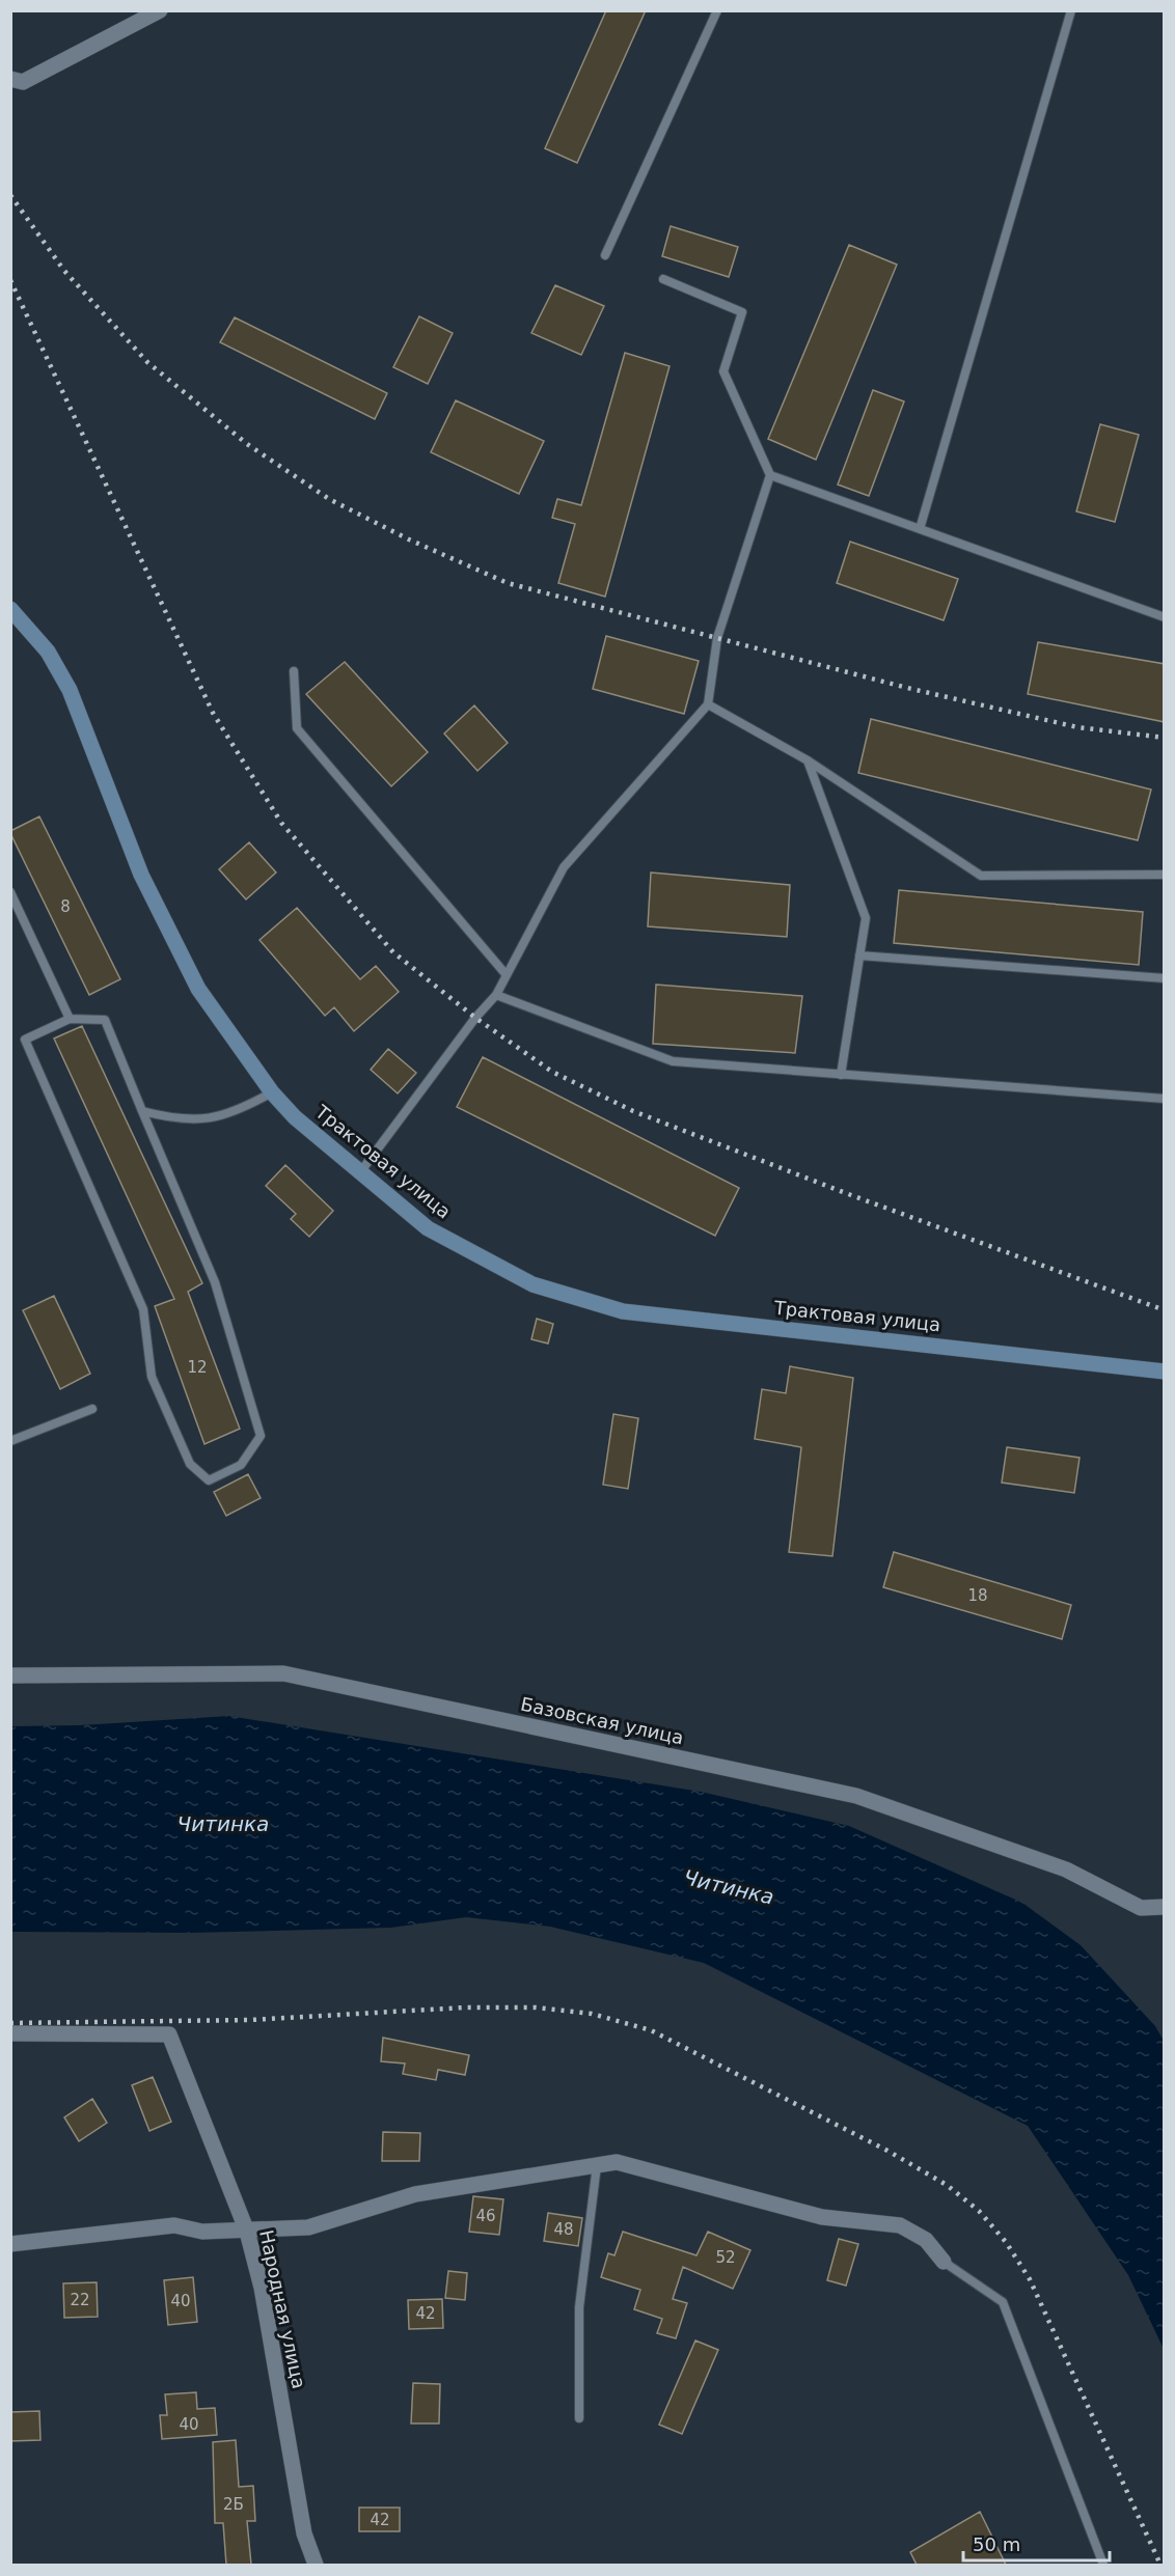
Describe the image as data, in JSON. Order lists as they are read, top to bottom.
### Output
{
  "streets": {
    "main road": ["Трактовая улица"],
    "street": ["Базовская улица", "Народная улица"]
  },
  "water": ["Читинка"],
  "house_numbers": [
    "8",
    "12",
    "18",
    "46",
    "48",
    "52",
    "22",
    "40",
    "42",
    "40",
    "2Б",
    "42"
  ],
  "scale_bar": "50 m"
}
